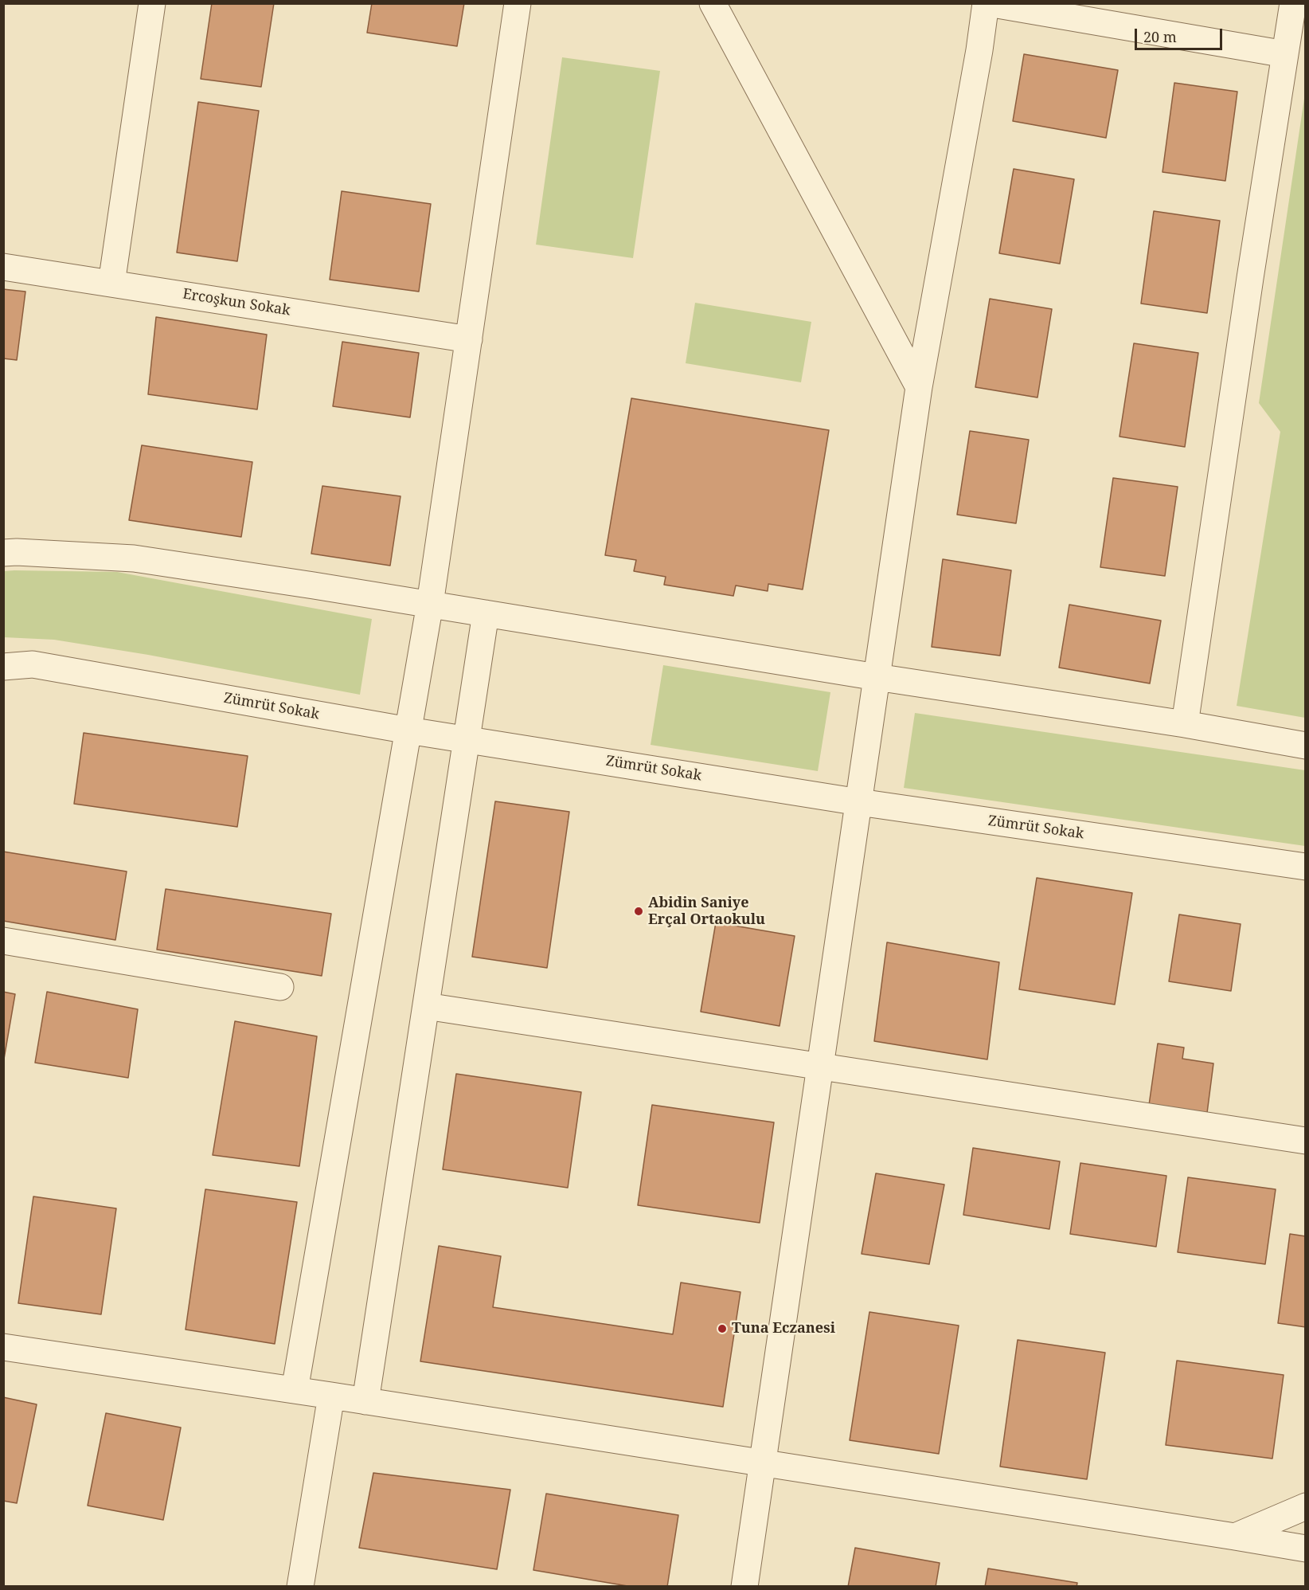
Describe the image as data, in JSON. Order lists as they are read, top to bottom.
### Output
{
  "streets": {
    "street": ["Ercoşkun Sokak", "Zümrüt Sokak"]
  },
  "places": ["Abidin Saniye Erçal Ortaokulu", "Tuna Eczanesi"],
  "scale_bar": "20 m"
}
